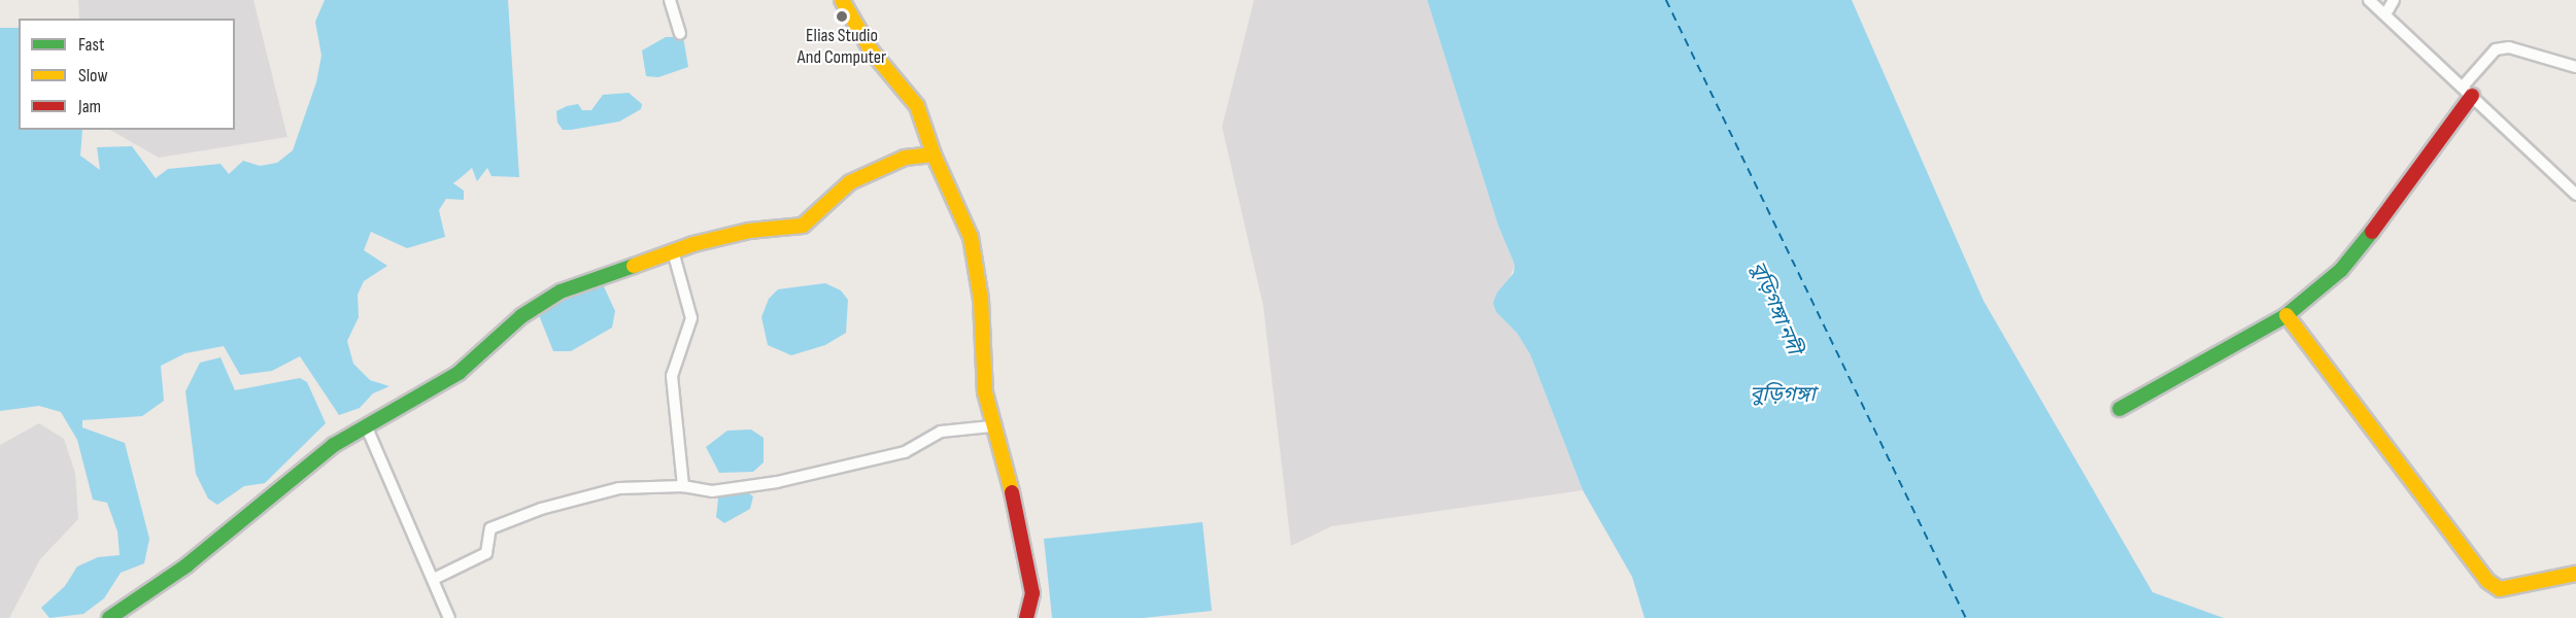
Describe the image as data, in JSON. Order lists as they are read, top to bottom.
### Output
{
  "water": ["বুড়িগঙ্গা নদী", "বুড়িগঙ্গা"],
  "places": ["Elias Studio And Computer"],
  "legend": ["Fast", "Slow", "Jam"]
}
